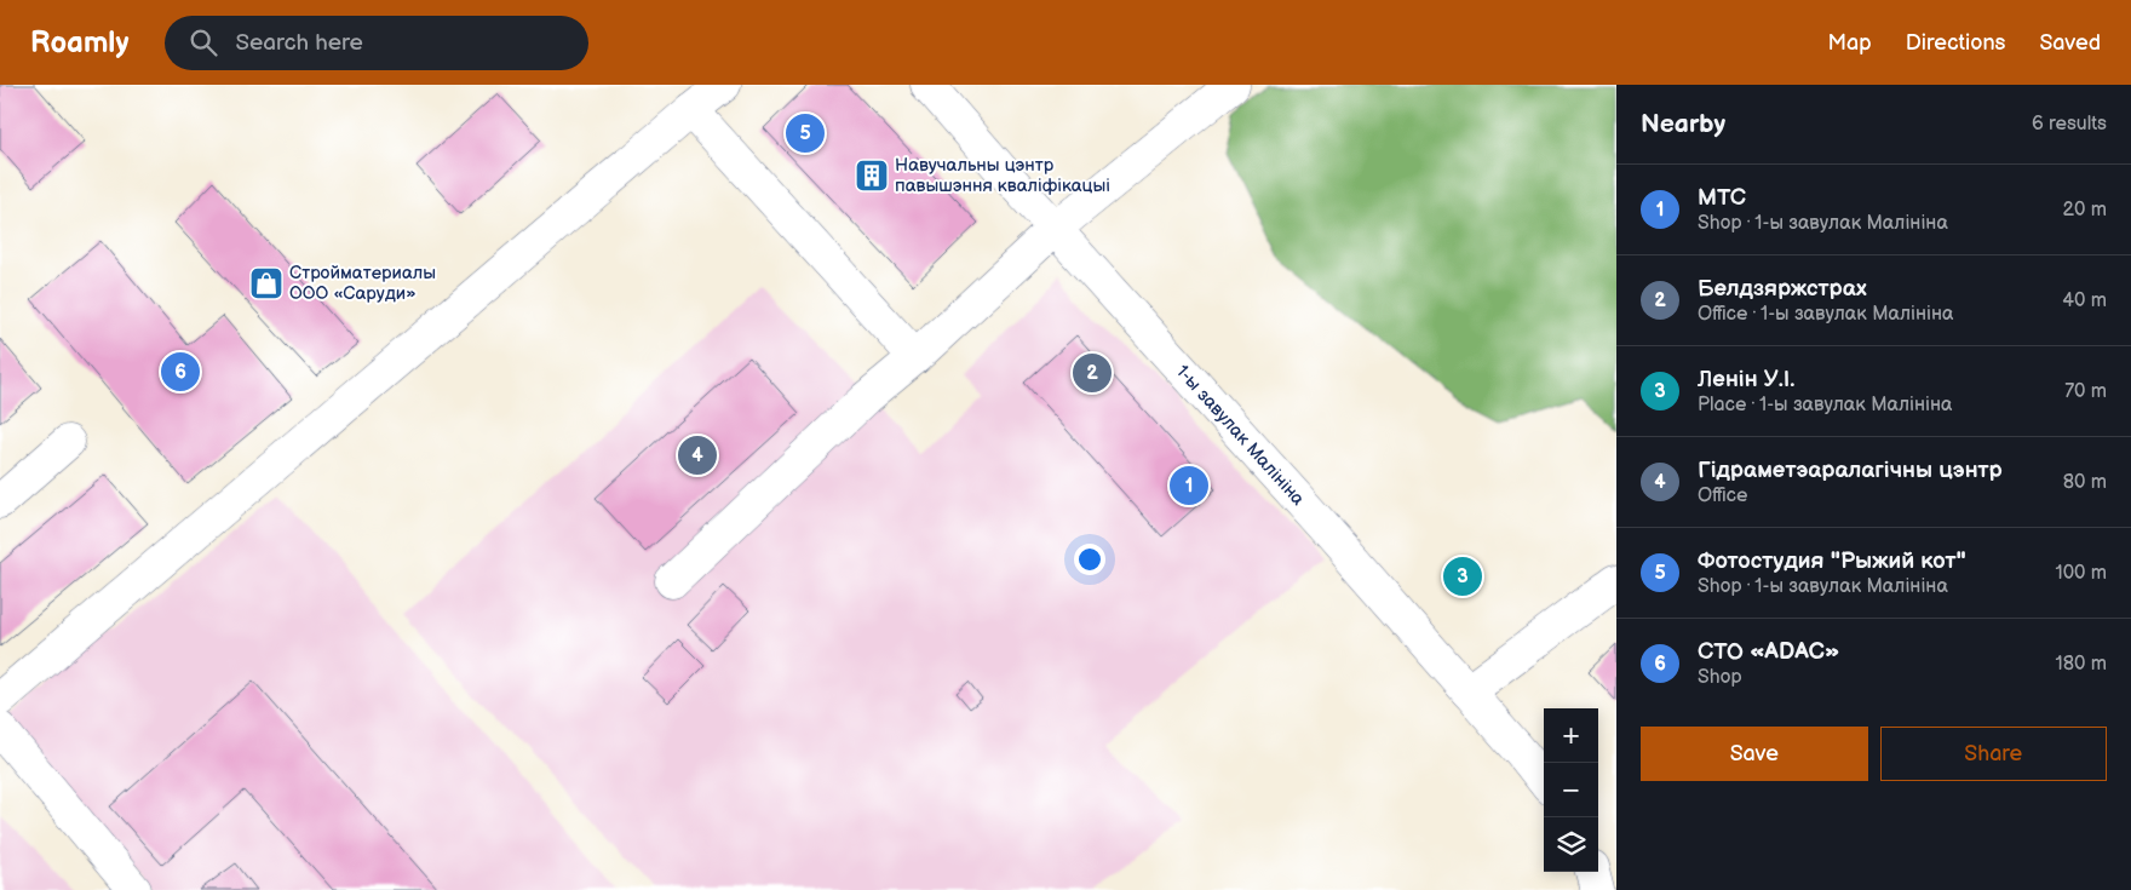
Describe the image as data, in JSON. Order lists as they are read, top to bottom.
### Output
{
  "streets": {
    "street": ["1-ы завулак Малініна"]
  },
  "places": {
    "building": ["Навучальны цэнтр павышэння кваліфікацыі"],
    "shop": ["Стройматериалы ООО «Саруди»"]
  },
  "page": {
    "header": "Roamly",
    "search": "Search here",
    "nav": ["Map", "Directions", "Saved"],
    "heading": ["Nearby", "6 results"],
    "pins": [
      "5",
      "6",
      "2",
      "4",
      "1",
      "3"
    ],
    "list": [
      {
        "mark": "1",
        "name": "МТС",
        "note": "Shop · 1-ы завулак Малініна",
        "value": "20 m"
      },
      {
        "mark": "2",
        "name": "Белдзяржстрах",
        "note": "Office · 1-ы завулак Малініна",
        "value": "40 m"
      },
      {
        "mark": "3",
        "name": "Ленін У.І.",
        "note": "Place · 1-ы завулак Малініна",
        "value": "70 m"
      },
      {
        "mark": "4",
        "name": "Гідраметэаралагічны цэнтр",
        "note": "Office",
        "value": "80 m"
      },
      {
        "mark": "5",
        "name": "Фотостудия \"Рыжий кот\"",
        "note": "Shop · 1-ы завулак Малініна",
        "value": "100 m"
      },
      {
        "mark": "6",
        "name": "СТО «ADAC»",
        "note": "Shop",
        "value": "180 m"
      }
    ],
    "map_buttons": ["+", "−"],
    "buttons": ["Save", "Share"]
  }
}
